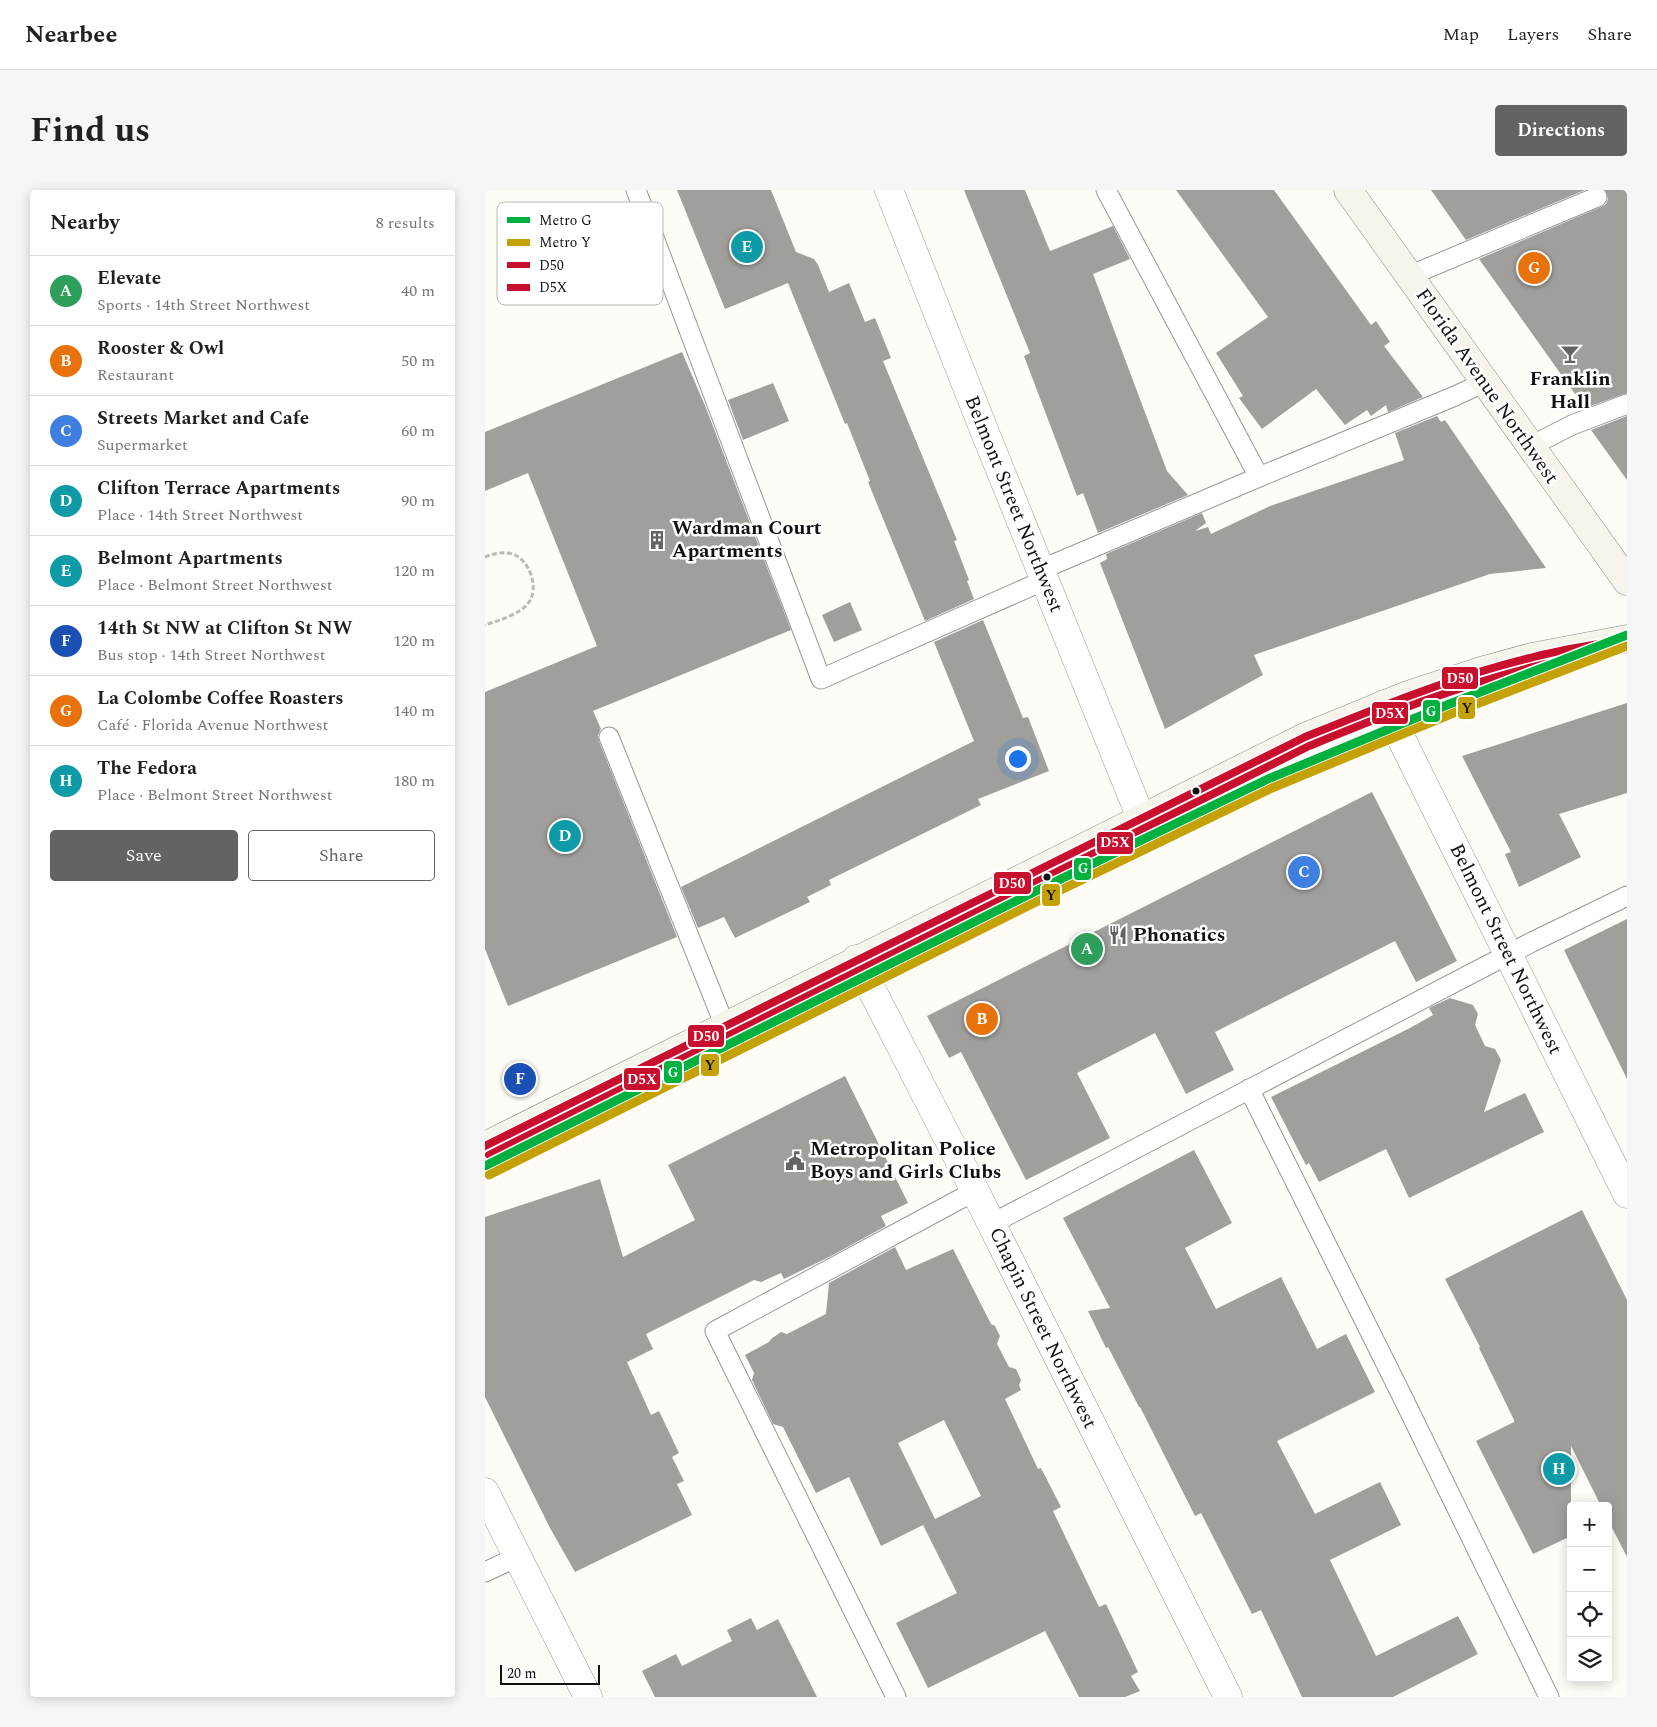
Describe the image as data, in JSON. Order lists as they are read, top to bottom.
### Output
{
  "streets": {
    "main road": ["Florida Avenue Northwest"],
    "street": ["Belmont Street Northwest", "Chapin Street Northwest"]
  },
  "places": {
    "bar": ["Franklin Hall"],
    "building": ["Wardman Court Apartments"],
    "restaurant": ["Phonatics"],
    "public building": ["Metropolitan Police Boys and Girls Clubs"]
  },
  "lines": [
    "metro line G",
    "transit line D50",
    "metro line Y",
    "transit line D5X"
  ],
  "legend": [
    "Metro G",
    "Metro Y",
    "D50",
    "D5X"
  ],
  "scale_bar": "20 m",
  "page": {
    "header": "Nearbee",
    "nav": ["Map", "Layers", "Share"],
    "title": "Find us",
    "buttons": [
      "Directions",
      ["Save", "Share"]
    ],
    "heading": ["Nearby", "8 results"],
    "pins": [
      "E",
      "G",
      "D",
      "C",
      "A",
      "B",
      "F",
      "H"
    ],
    "list": [
      {
        "mark": "A",
        "name": "Elevate",
        "note": "Sports · 14th Street Northwest",
        "value": "40 m"
      },
      {
        "mark": "B",
        "name": "Rooster & Owl",
        "note": "Restaurant",
        "value": "50 m"
      },
      {
        "mark": "C",
        "name": "Streets Market and Cafe",
        "note": "Supermarket",
        "value": "60 m"
      },
      {
        "mark": "D",
        "name": "Clifton Terrace Apartments",
        "note": "Place · 14th Street Northwest",
        "value": "90 m"
      },
      {
        "mark": "E",
        "name": "Belmont Apartments",
        "note": "Place · Belmont Street Northwest",
        "value": "120 m"
      },
      {
        "mark": "F",
        "name": "14th St NW at Clifton St NW",
        "note": "Bus stop · 14th Street Northwest",
        "value": "120 m"
      },
      {
        "mark": "G",
        "name": "La Colombe Coffee Roasters",
        "note": "Café · Florida Avenue Northwest",
        "value": "140 m"
      },
      {
        "mark": "H",
        "name": "The Fedora",
        "note": "Place · Belmont Street Northwest",
        "value": "180 m"
      }
    ],
    "map_buttons": ["+", "−"],
    "scale": "20 m"
  }
}
